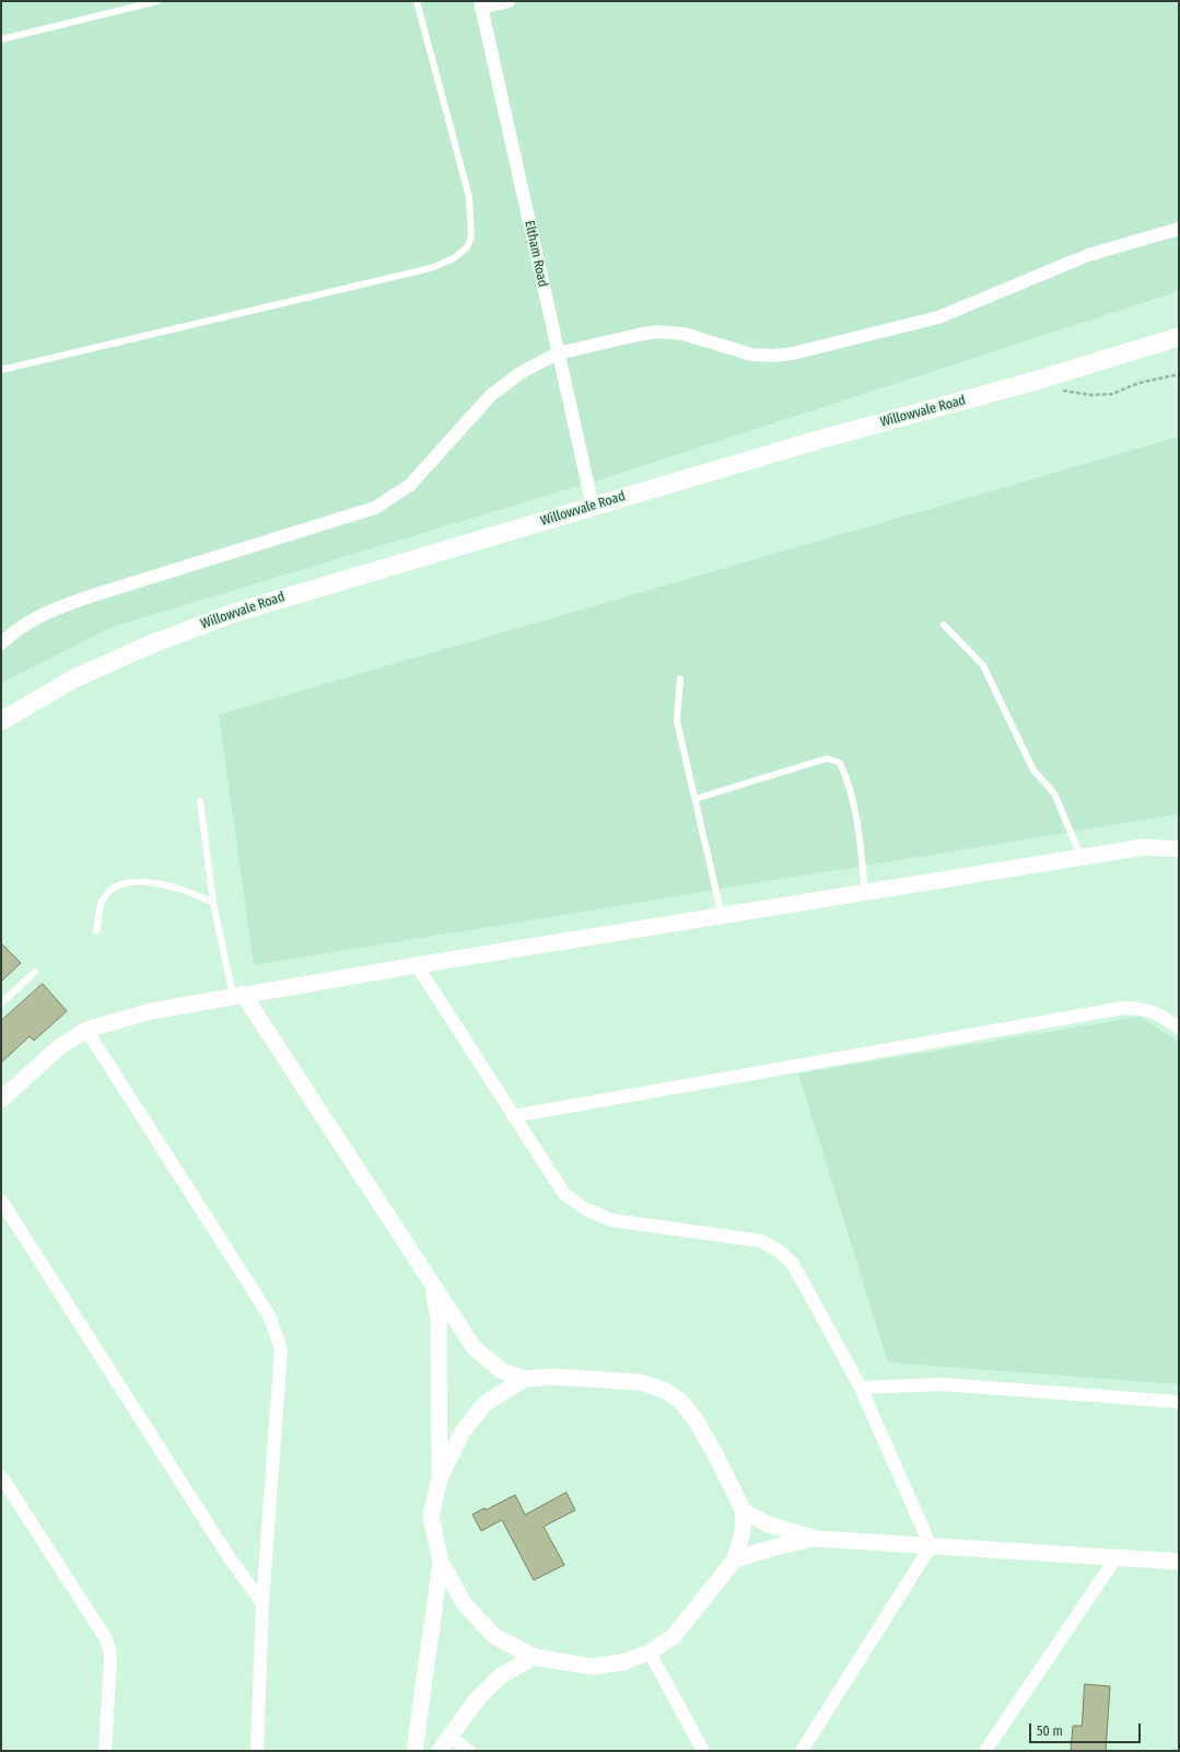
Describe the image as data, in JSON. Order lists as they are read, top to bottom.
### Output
{
  "streets": {
    "main road": ["Willowvale Road"],
    "street": ["Eltham Road"]
  },
  "crossings": [
    ["Eltham Road", "Willowvale Road"]
  ],
  "scale_bar": "50 m"
}
